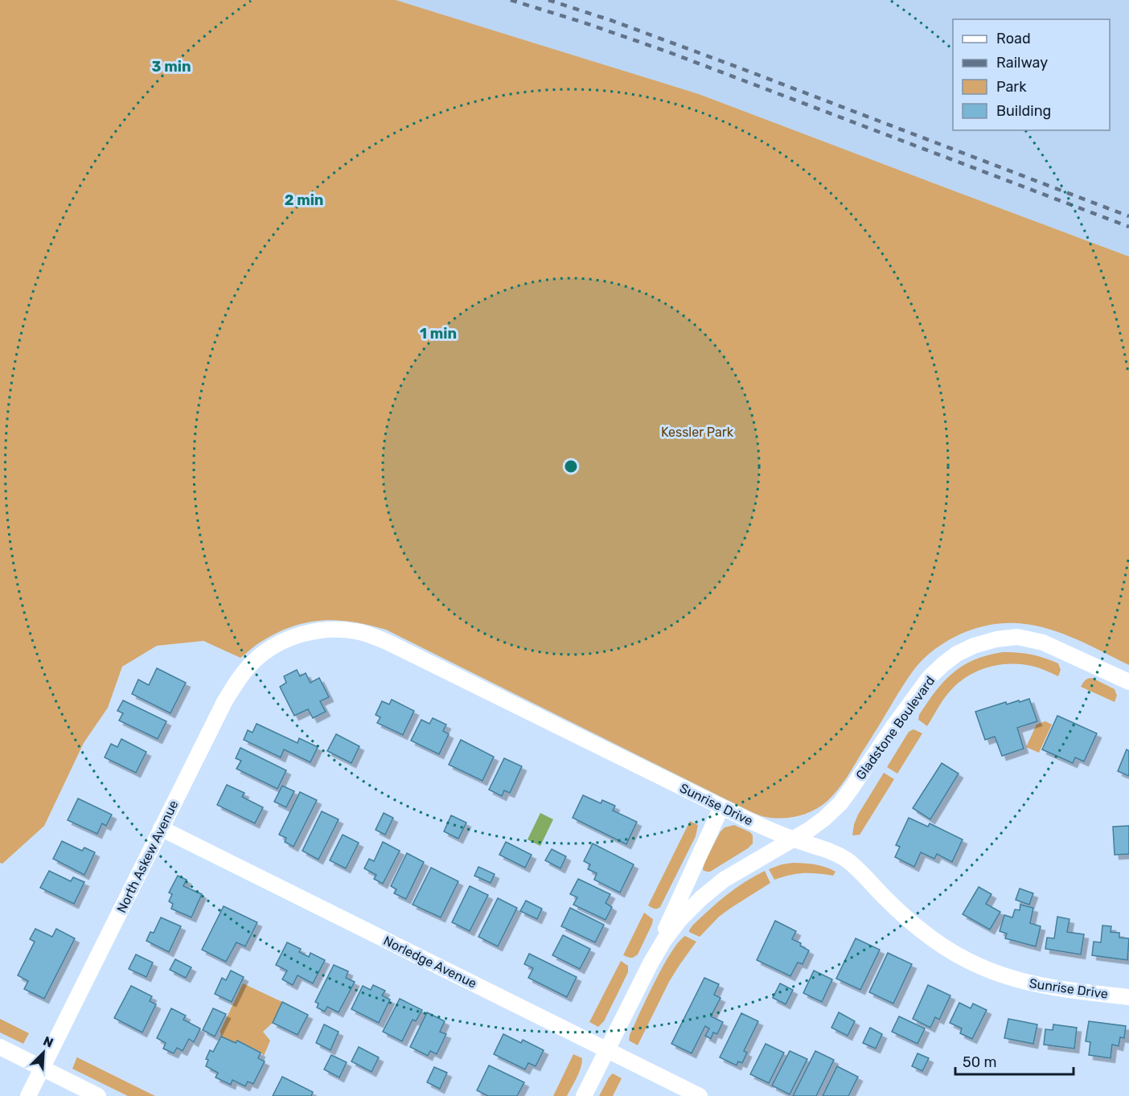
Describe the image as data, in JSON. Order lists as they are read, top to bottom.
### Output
{
  "streets": {
    "street": [
      "Gladstone Boulevard",
      "Sunrise Drive",
      "North Askew Avenue",
      "Norledge Avenue"
    ]
  },
  "crossings": [
    ["Gladstone Boulevard", "Sunrise Drive"],
    ["Sunrise Drive", "North Askew Avenue"],
    ["North Askew Avenue", "Norledge Avenue"]
  ],
  "parks": ["Kessler Park"],
  "legend": [
    "Road",
    "Railway",
    "Park",
    "Building"
  ],
  "scale_bar": "50 m",
  "north": "top right",
  "rings": ["3 min", "2 min", "1 min"]
}
